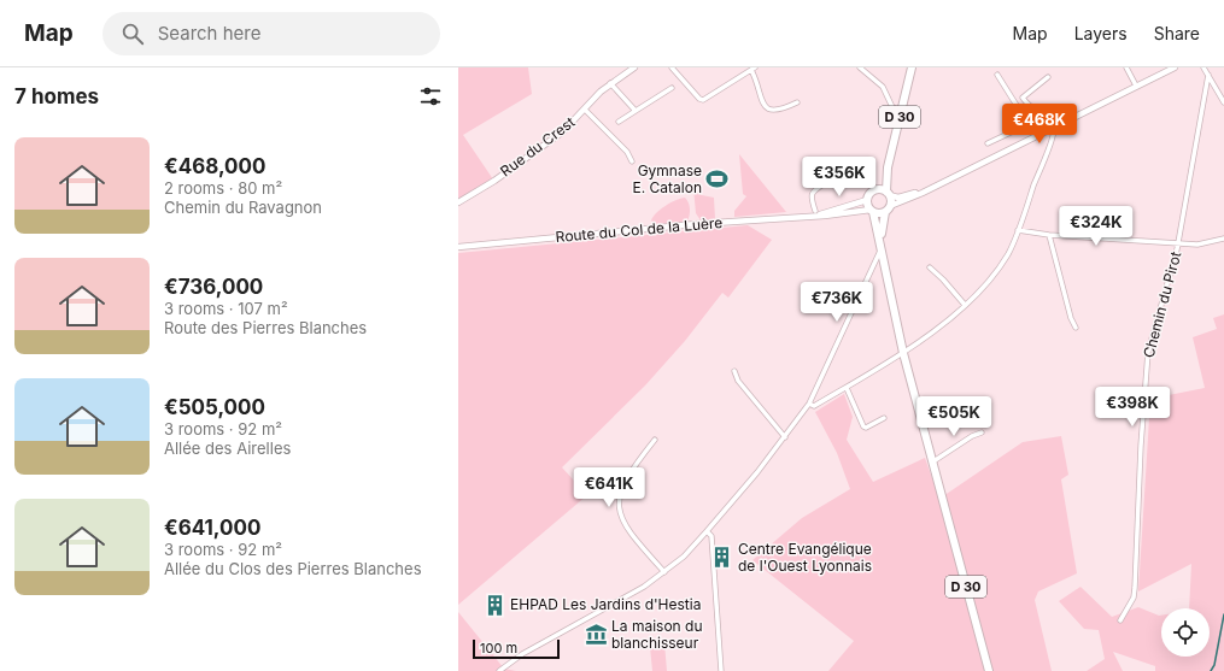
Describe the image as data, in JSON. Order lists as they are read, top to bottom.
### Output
{
  "streets": {
    "main road": ["D 30"],
    "street": ["Rue du Crest", "Route du Col de la Luère", "Chemin du Pirot"]
  },
  "crossings": [
    ["D 30", "Route du Col de la Luère"]
  ],
  "places": {
    "sports": ["Gymnase E. Catalon"],
    "building": ["Centre Evangélique de l'Ouest Lyonnais", "EHPAD Les Jardins d'Hestia"],
    "museum": ["La maison du blanchisseur"]
  },
  "scale_bar": "100 m",
  "page": {
    "header": "Map",
    "search": "Search here",
    "nav": ["Map", "Layers", "Share"],
    "heading": "7 homes",
    "price": [
      "€468K",
      "€356K",
      "€324K",
      "€736K",
      "€398K",
      "€505K",
      "€641K"
    ],
    "list": [
      {
        "name": "€468,000",
        "note": "2 rooms · 80 m² · Chemin du Ravagnon"
      },
      {
        "name": "€736,000",
        "note": "3 rooms · 107 m² · Route des Pierres Blanches"
      },
      {
        "name": "€505,000",
        "note": "3 rooms · 92 m² · Allée des Airelles"
      },
      {
        "name": "€641,000",
        "note": "3 rooms · 92 m² · Allée du Clos des Pierres Blanches"
      }
    ],
    "scale": "100 m"
  }
}
